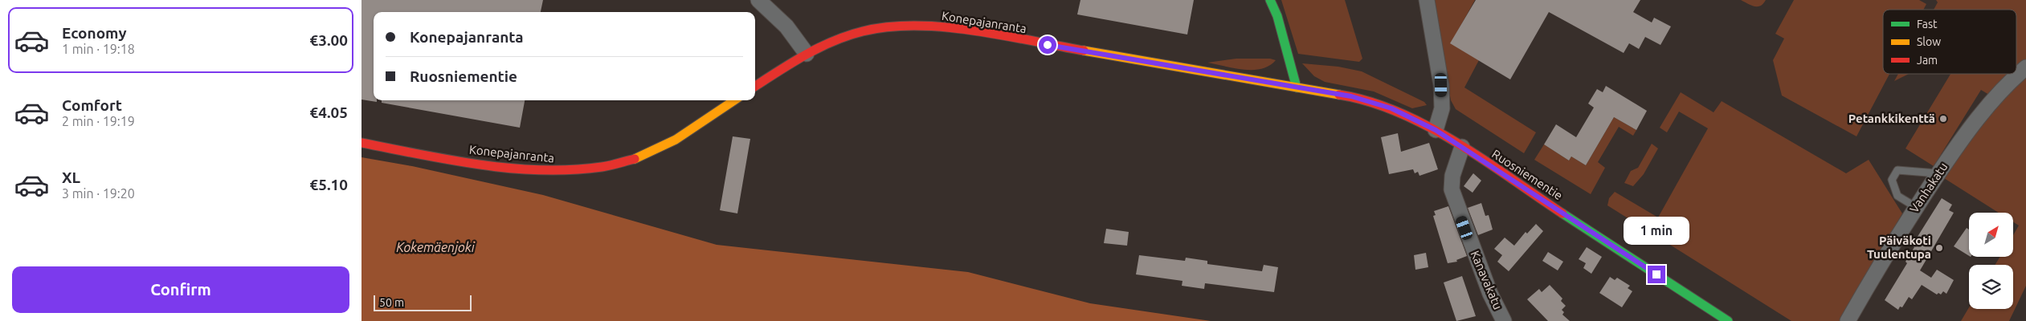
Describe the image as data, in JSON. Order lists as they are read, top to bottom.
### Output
{
  "streets": {
    "main road": ["Konepajanranta", "Ruosniementie"],
    "street": ["Vanhakatu", "Kanavakatu"]
  },
  "crossings": [
    ["Konepajanranta", "Ruosniementie"],
    ["Ruosniementie", "Kanavakatu"]
  ],
  "water": ["Kokemäenjoki"],
  "places": ["Petankkikenttä", "Päiväkoti Tuulentupa"],
  "legend": ["Fast", "Slow", "Jam"],
  "scale_bar": "50 m",
  "north": "top right",
  "page": {
    "list": [
      {
        "name": "Economy",
        "note": "1 min · 19:18",
        "value": "€3.00"
      },
      {
        "name": "Comfort",
        "note": "2 min · 19:19",
        "value": "€4.05"
      },
      {
        "name": "XL",
        "note": "3 min · 19:20",
        "value": "€5.10"
      }
    ],
    "banner": ["Konepajanranta", "Ruosniementie"],
    "bubble": "1 min",
    "buttons": "Confirm",
    "scale": "50 m"
  }
}
